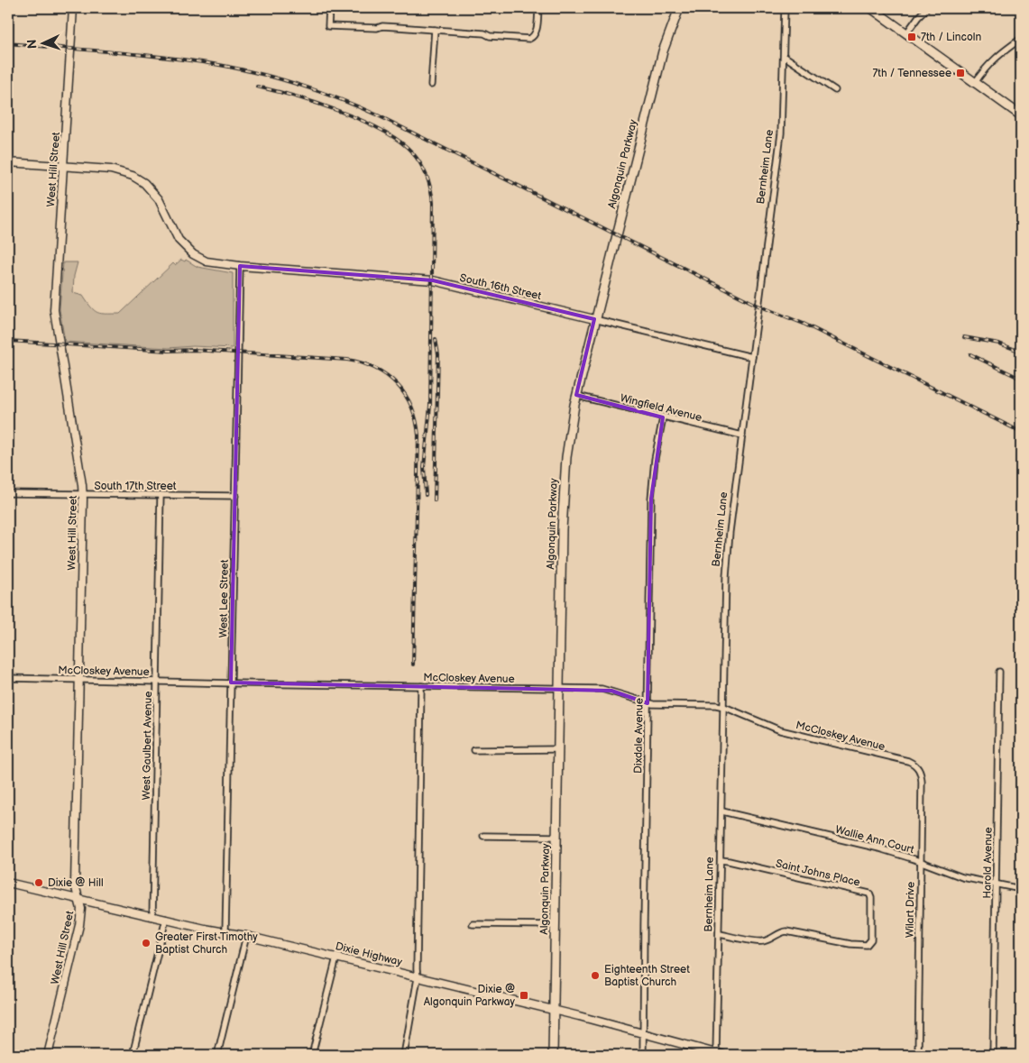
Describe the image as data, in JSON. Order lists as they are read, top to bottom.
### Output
{
  "streets": {
    "main road": ["Algonquin Parkway"],
    "street": [
      "Bernheim Lane",
      "West Hill Street",
      "South 16th Street",
      "Wingfield Avenue",
      "South 17th Street",
      "West Lee Street",
      "McCloskey Avenue",
      "Dixdale Avenue",
      "West Gaulbert Avenue",
      "Wallie Ann Court",
      "Harold Avenue",
      "Saint Johns Place",
      "Wilart Drive",
      "Dixie Highway"
    ]
  },
  "crossings": [
    ["Algonquin Parkway", "South 16th Street"],
    ["Algonquin Parkway", "Wingfield Avenue"],
    ["Algonquin Parkway", "McCloskey Avenue"],
    ["Algonquin Parkway", "Dixie Highway"],
    ["Bernheim Lane", "South 16th Street"],
    ["Bernheim Lane", "Wingfield Avenue"],
    ["Bernheim Lane", "McCloskey Avenue"],
    ["Bernheim Lane", "Wallie Ann Court"],
    ["Bernheim Lane", "Saint Johns Place"],
    ["Bernheim Lane", "Dixie Highway"],
    ["West Hill Street", "South 16th Street"],
    ["West Hill Street", "South 17th Street"],
    ["West Hill Street", "McCloskey Avenue"],
    ["West Hill Street", "Dixie Highway"],
    ["South 16th Street", "West Lee Street"],
    ["Wingfield Avenue", "Dixdale Avenue"],
    ["South 17th Street", "West Lee Street"],
    ["South 17th Street", "West Gaulbert Avenue"],
    ["West Lee Street", "McCloskey Avenue"],
    ["West Lee Street", "Dixie Highway"],
    ["McCloskey Avenue", "Dixdale Avenue"],
    ["McCloskey Avenue", "West Gaulbert Avenue"],
    ["McCloskey Avenue", "Wilart Drive"],
    ["Dixdale Avenue", "Dixie Highway"],
    ["West Gaulbert Avenue", "Dixie Highway"],
    ["Wallie Ann Court", "Harold Avenue"],
    ["Wallie Ann Court", "Wilart Drive"]
  ],
  "places": {
    "transit": ["7th / Lincoln", "7th / Tennessee", "Dixie @ Algonquin Parkway"],
    "other": ["Dixie @ Hill", "Greater First Timothy Baptist Church", "Eighteenth Street Baptist Church"]
  },
  "north": "left"
}
